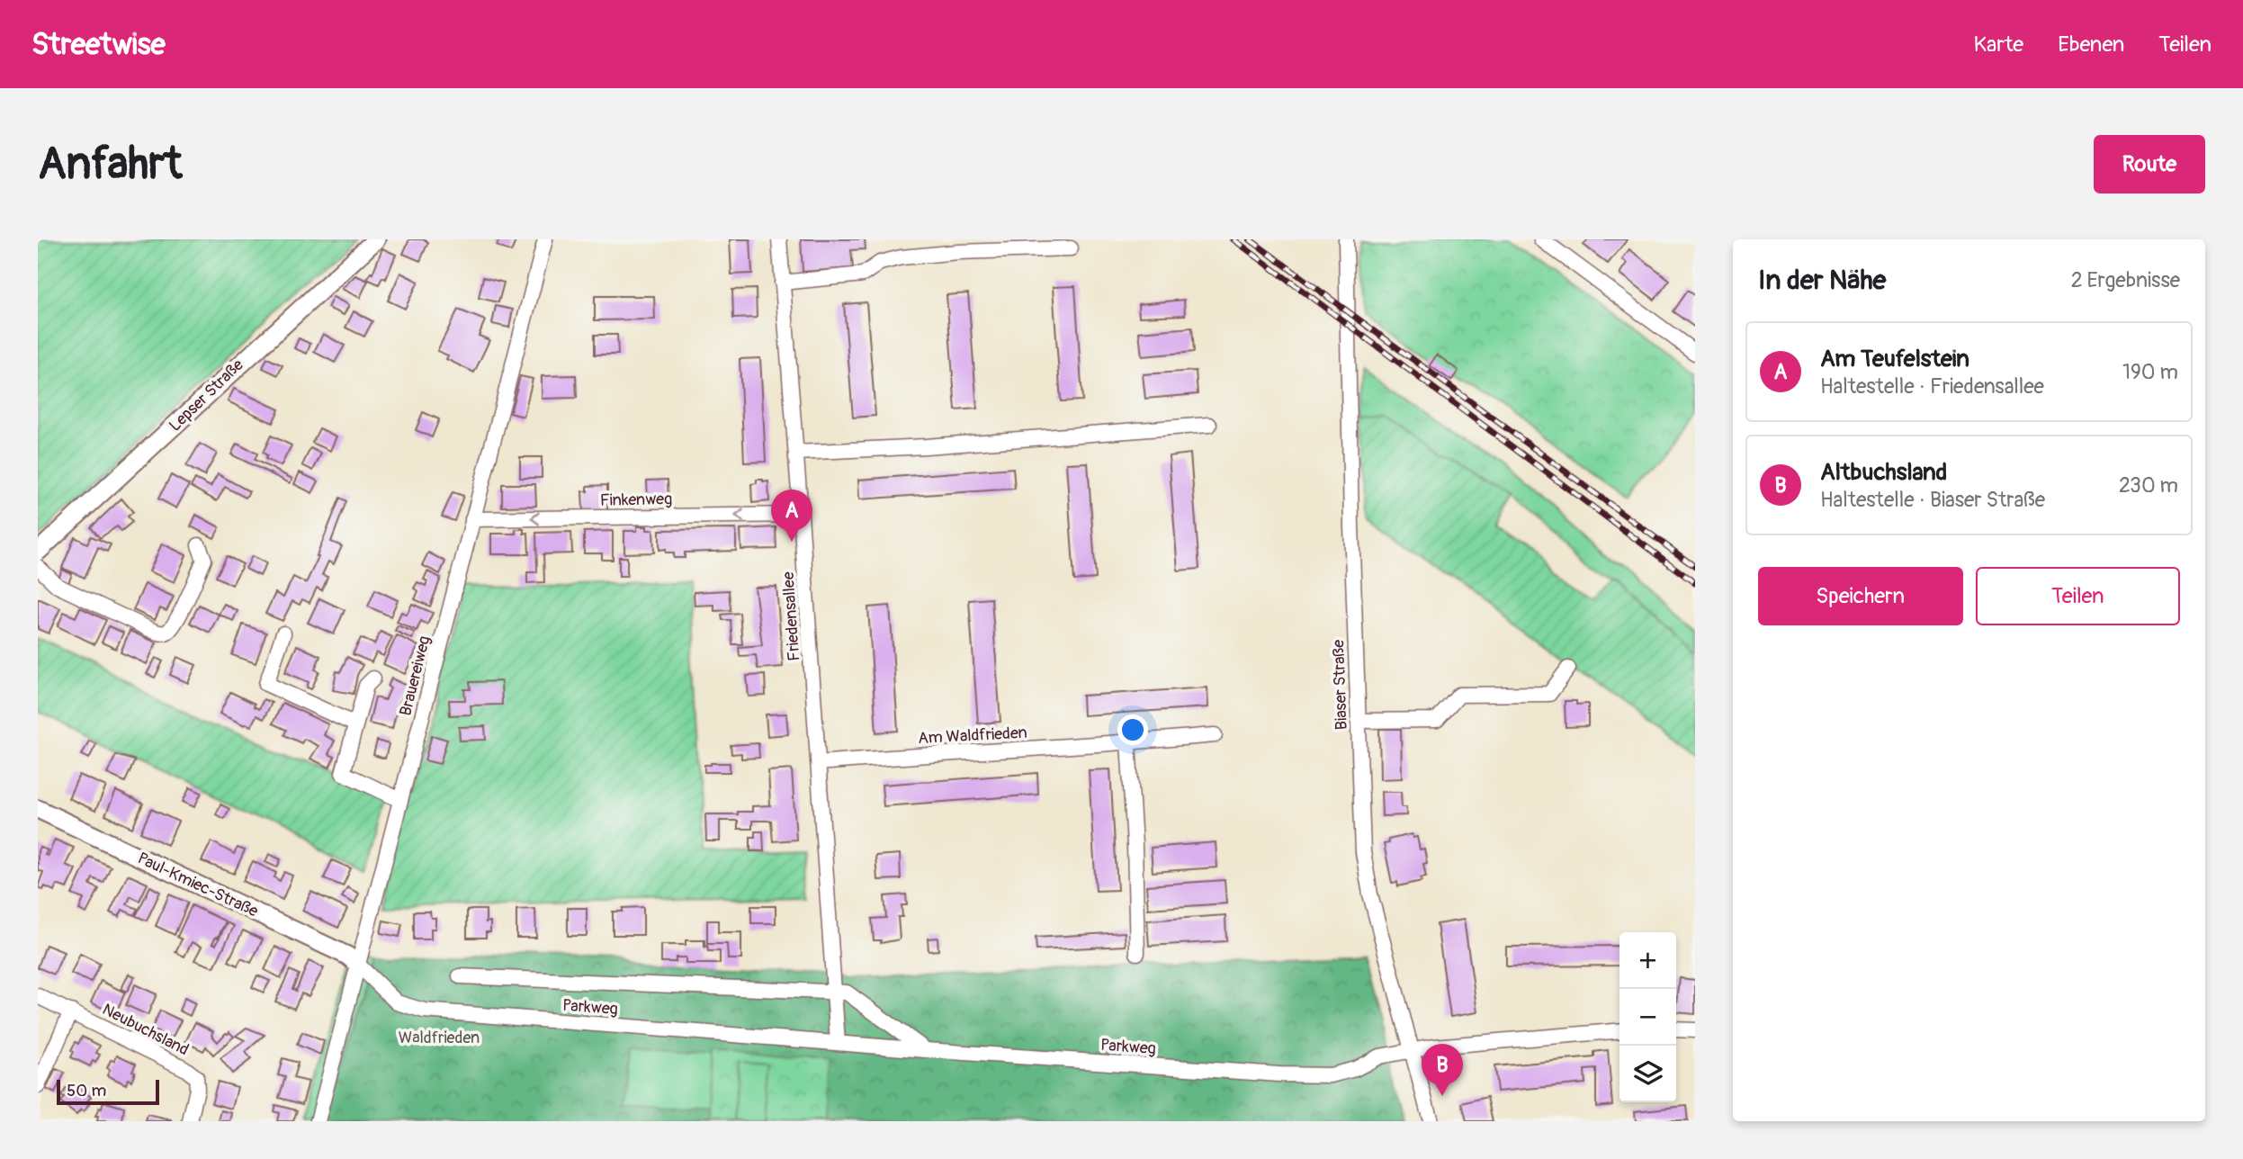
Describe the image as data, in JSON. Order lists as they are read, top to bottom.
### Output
{
  "streets": {
    "street": [
      "Lepser Straße",
      "Finkenweg",
      "Friedensallee",
      "Brauereiweg",
      "Biaser Straße",
      "Am Waldfrieden",
      "Paul-Kmiec-Straße",
      "Parkweg",
      "Neubuchsland"
    ]
  },
  "crossings": [
    ["Finkenweg", "Friedensallee"],
    ["Finkenweg", "Brauereiweg"],
    ["Friedensallee", "Am Waldfrieden"],
    ["Friedensallee", "Parkweg"],
    ["Brauereiweg", "Paul-Kmiec-Straße"],
    ["Brauereiweg", "Parkweg"],
    ["Biaser Straße", "Parkweg"],
    ["Paul-Kmiec-Straße", "Parkweg"]
  ],
  "one_way": ["Finkenweg"],
  "parks": ["Waldfrieden"],
  "scale_bar": "50 m",
  "page": {
    "header": "Streetwise",
    "nav": ["Karte", "Ebenen", "Teilen"],
    "buttons": [
      "Route",
      ["Speichern", "Teilen"]
    ],
    "title": "Anfahrt",
    "heading": ["In der Nähe", "2 Ergebnisse"],
    "list": [
      {
        "mark": "A",
        "name": "Am Teufelstein",
        "note": "Haltestelle · Friedensallee",
        "value": "190 m"
      },
      {
        "mark": "B",
        "name": "Altbuchsland",
        "note": "Haltestelle · Biaser Straße",
        "value": "230 m"
      }
    ],
    "pins": ["A", "B"],
    "map_buttons": ["+", "−"],
    "scale": "50 m"
  }
}
